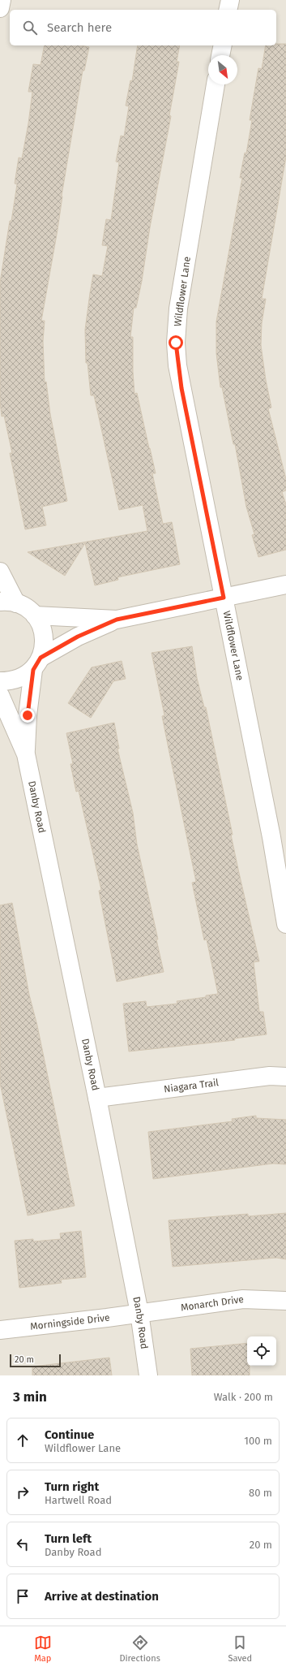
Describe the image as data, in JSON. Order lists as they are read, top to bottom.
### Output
{
  "streets": {
    "street": [
      "Wildflower Lane",
      "Danby Road",
      "Niagara Trail",
      "Monarch Drive",
      "Morningside Drive"
    ]
  },
  "crossings": [
    ["Danby Road", "Niagara Trail"],
    ["Danby Road", "Monarch Drive"],
    ["Danby Road", "Morningside Drive"],
    ["Monarch Drive", "Morningside Drive"]
  ],
  "scale_bar": "20 m",
  "north": "bottom right",
  "page": {
    "search": "Search here",
    "scale": "20 m",
    "heading": ["3 min", "Walk · 200 m"],
    "list": [
      ["Continue", "Wildflower Lane", "100 m"],
      ["Turn right", "Hartwell Road", "80 m"],
      ["Turn left", "Danby Road", "20 m"],
      "Arrive at destination"
    ],
    "nav": ["Map", "Directions", "Saved"]
  }
}
